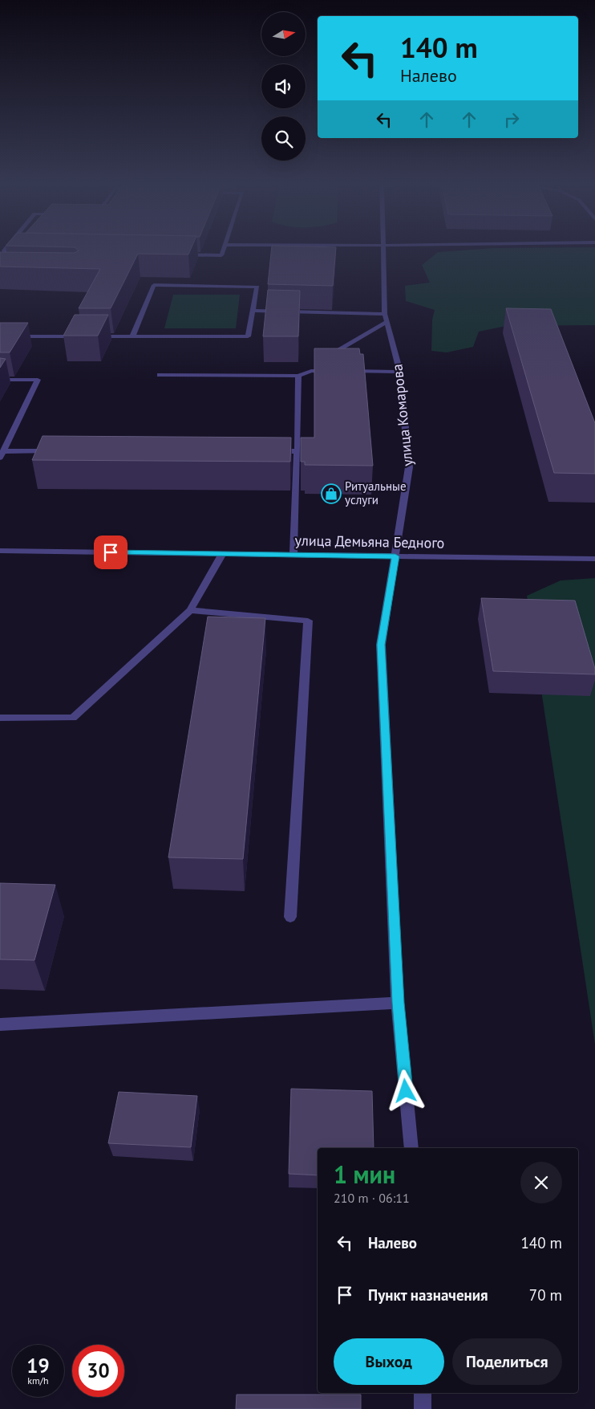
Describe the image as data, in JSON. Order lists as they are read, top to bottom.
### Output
{
  "streets": {
    "street": ["улица Комарова", "улица Демьяна Бедного"]
  },
  "crossings": [
    ["улица Комарова", "улица Демьяна Бедного"]
  ],
  "places": {
    "shop": ["Ритуальные услуги"]
  },
  "north": "right",
  "page": {
    "turn": ["140 m", "Налево"],
    "heading": ["1 мин", "210 m · 06:11"],
    "list": [
      {
        "name": "Налево",
        "value": "140 m"
      },
      {
        "name": "Пункт назначения",
        "value": "70 m"
      }
    ],
    "buttons": ["Выход", "Поделиться"],
    "speed": "19 km/h",
    "limit": "30"
  }
}
